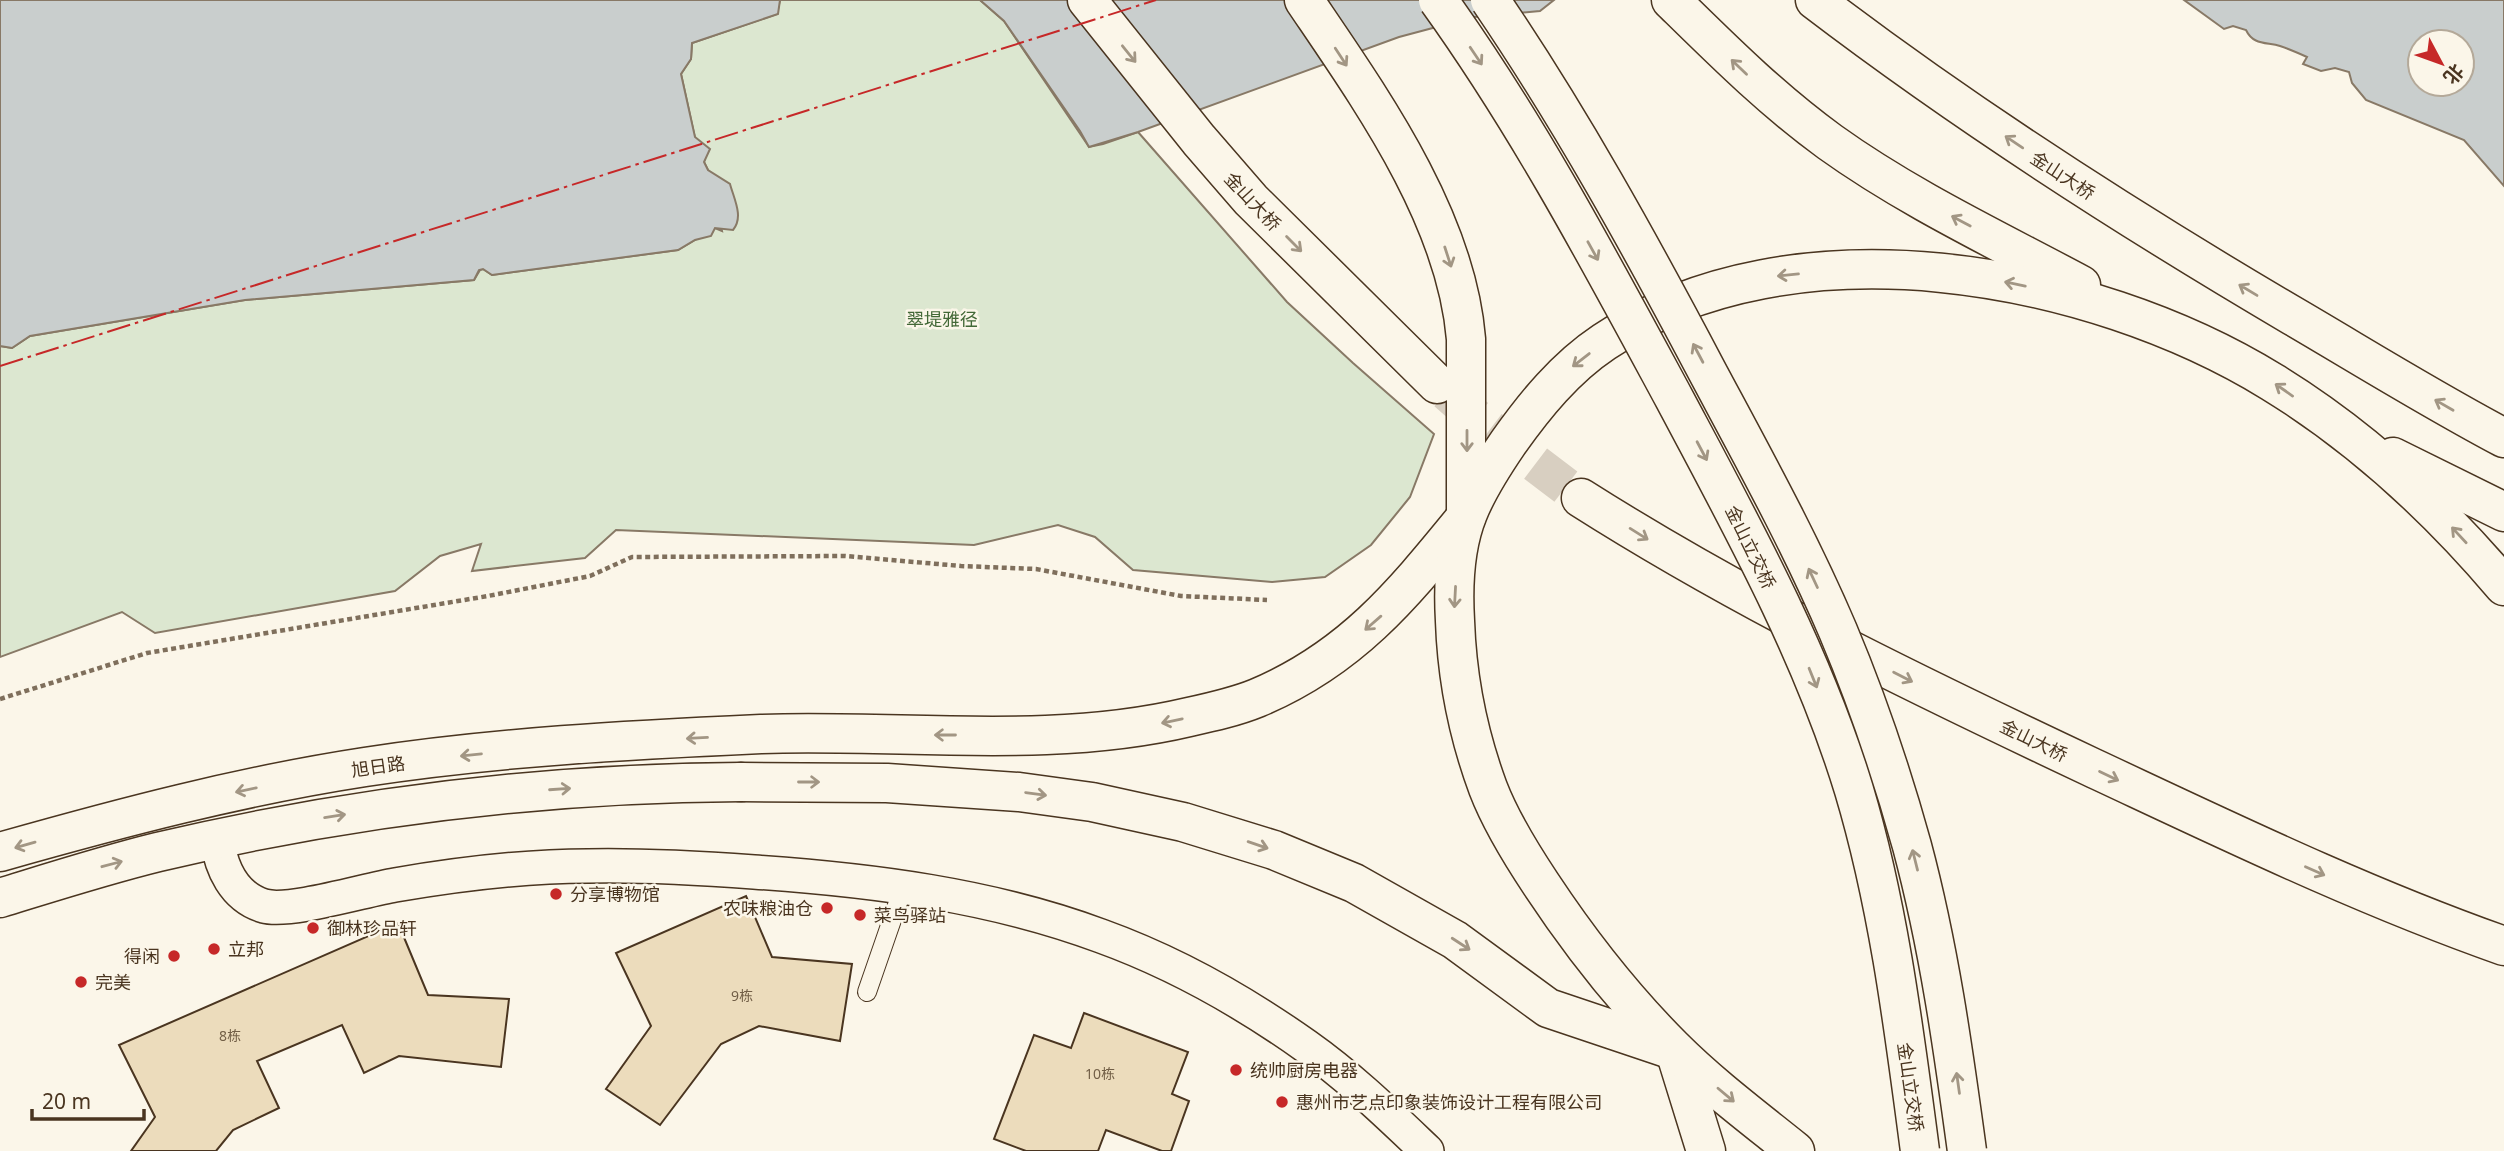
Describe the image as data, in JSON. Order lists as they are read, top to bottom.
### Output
{
  "streets": {
    "main road": ["金山大桥", "金山立交桥", "旭日路"]
  },
  "parks": ["翠堤雅径"],
  "places": [
    "分享博物馆",
    "农味粮油仓",
    "菜鸟驿站",
    "御林珍品轩",
    "立邦",
    "得闲",
    "完美",
    "统帅厨房电器",
    "惠州市艺点印象装饰设计工程有限公司"
  ],
  "house_numbers": ["9栋", "8栋", "10栋"],
  "scale_bar": "20 m",
  "north": "bottom right"
}
